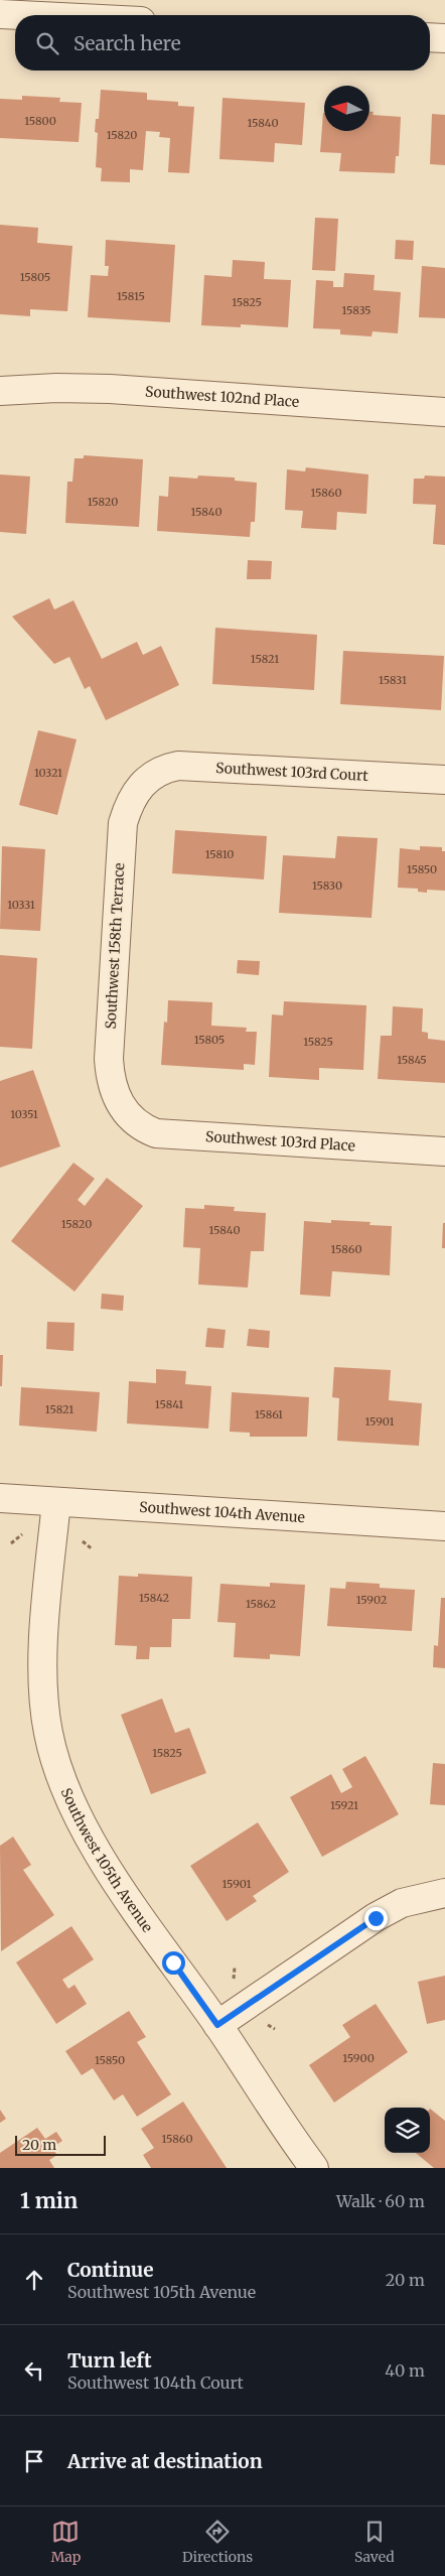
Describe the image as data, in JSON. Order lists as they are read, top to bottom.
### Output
{
  "streets": {
    "street": [
      "Southwest 102nd Place",
      "Southwest 103rd Court",
      "Southwest 158th Terrace",
      "Southwest 103rd Place",
      "Southwest 104th Avenue",
      "Southwest 105th Avenue"
    ]
  },
  "crossings": [
    ["Southwest 103rd Court", "Southwest 158th Terrace"],
    ["Southwest 158th Terrace", "Southwest 103rd Place"],
    ["Southwest 104th Avenue", "Southwest 105th Avenue"]
  ],
  "house_numbers": [
    "15800",
    "15840",
    "15820",
    "15805",
    "15815",
    "15825",
    "15835",
    "15860",
    "15820",
    "15840",
    "15821",
    "15831",
    "10321",
    "15810",
    "15850",
    "15830",
    "10331",
    "15805",
    "15825",
    "15845",
    "10351",
    "15820",
    "15840",
    "15860",
    "15841",
    "15821",
    "15861",
    "15901",
    "15842",
    "15902",
    "15862",
    "15825",
    "15921",
    "15901",
    "15900",
    "15850",
    "15860"
  ],
  "scale_bar": "20 m",
  "north": "left",
  "page": {
    "search": "Search here",
    "scale": "20 m",
    "heading": ["1 min", "Walk · 60 m"],
    "list": [
      ["Continue", "Southwest 105th Avenue", "20 m"],
      ["Turn left", "Southwest 104th Court", "40 m"],
      "Arrive at destination"
    ],
    "nav": ["Map", "Directions", "Saved"]
  }
}
